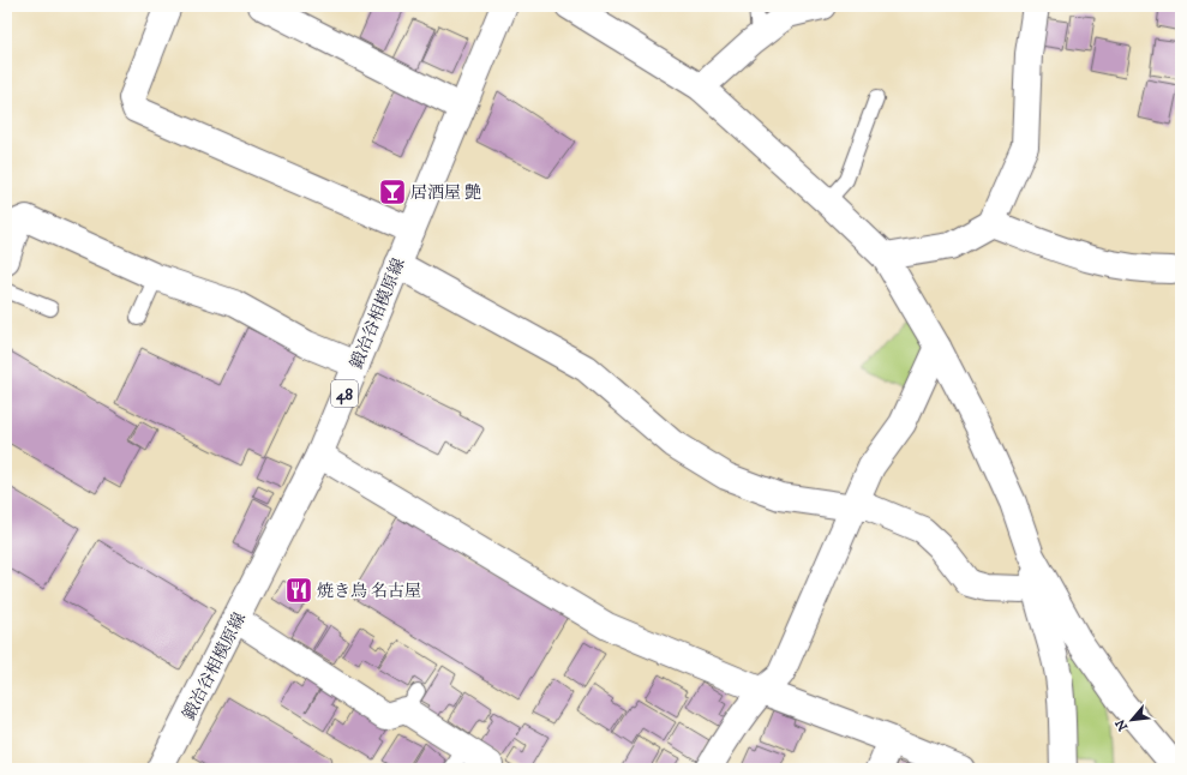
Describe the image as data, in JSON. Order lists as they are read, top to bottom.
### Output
{
  "streets": {
    "street": ["鍛冶谷相模原線", "48"]
  },
  "places": {
    "bar": ["居酒屋 艶"],
    "restaurant": ["焼き鳥 名古屋"]
  },
  "north": "bottom left"
}
